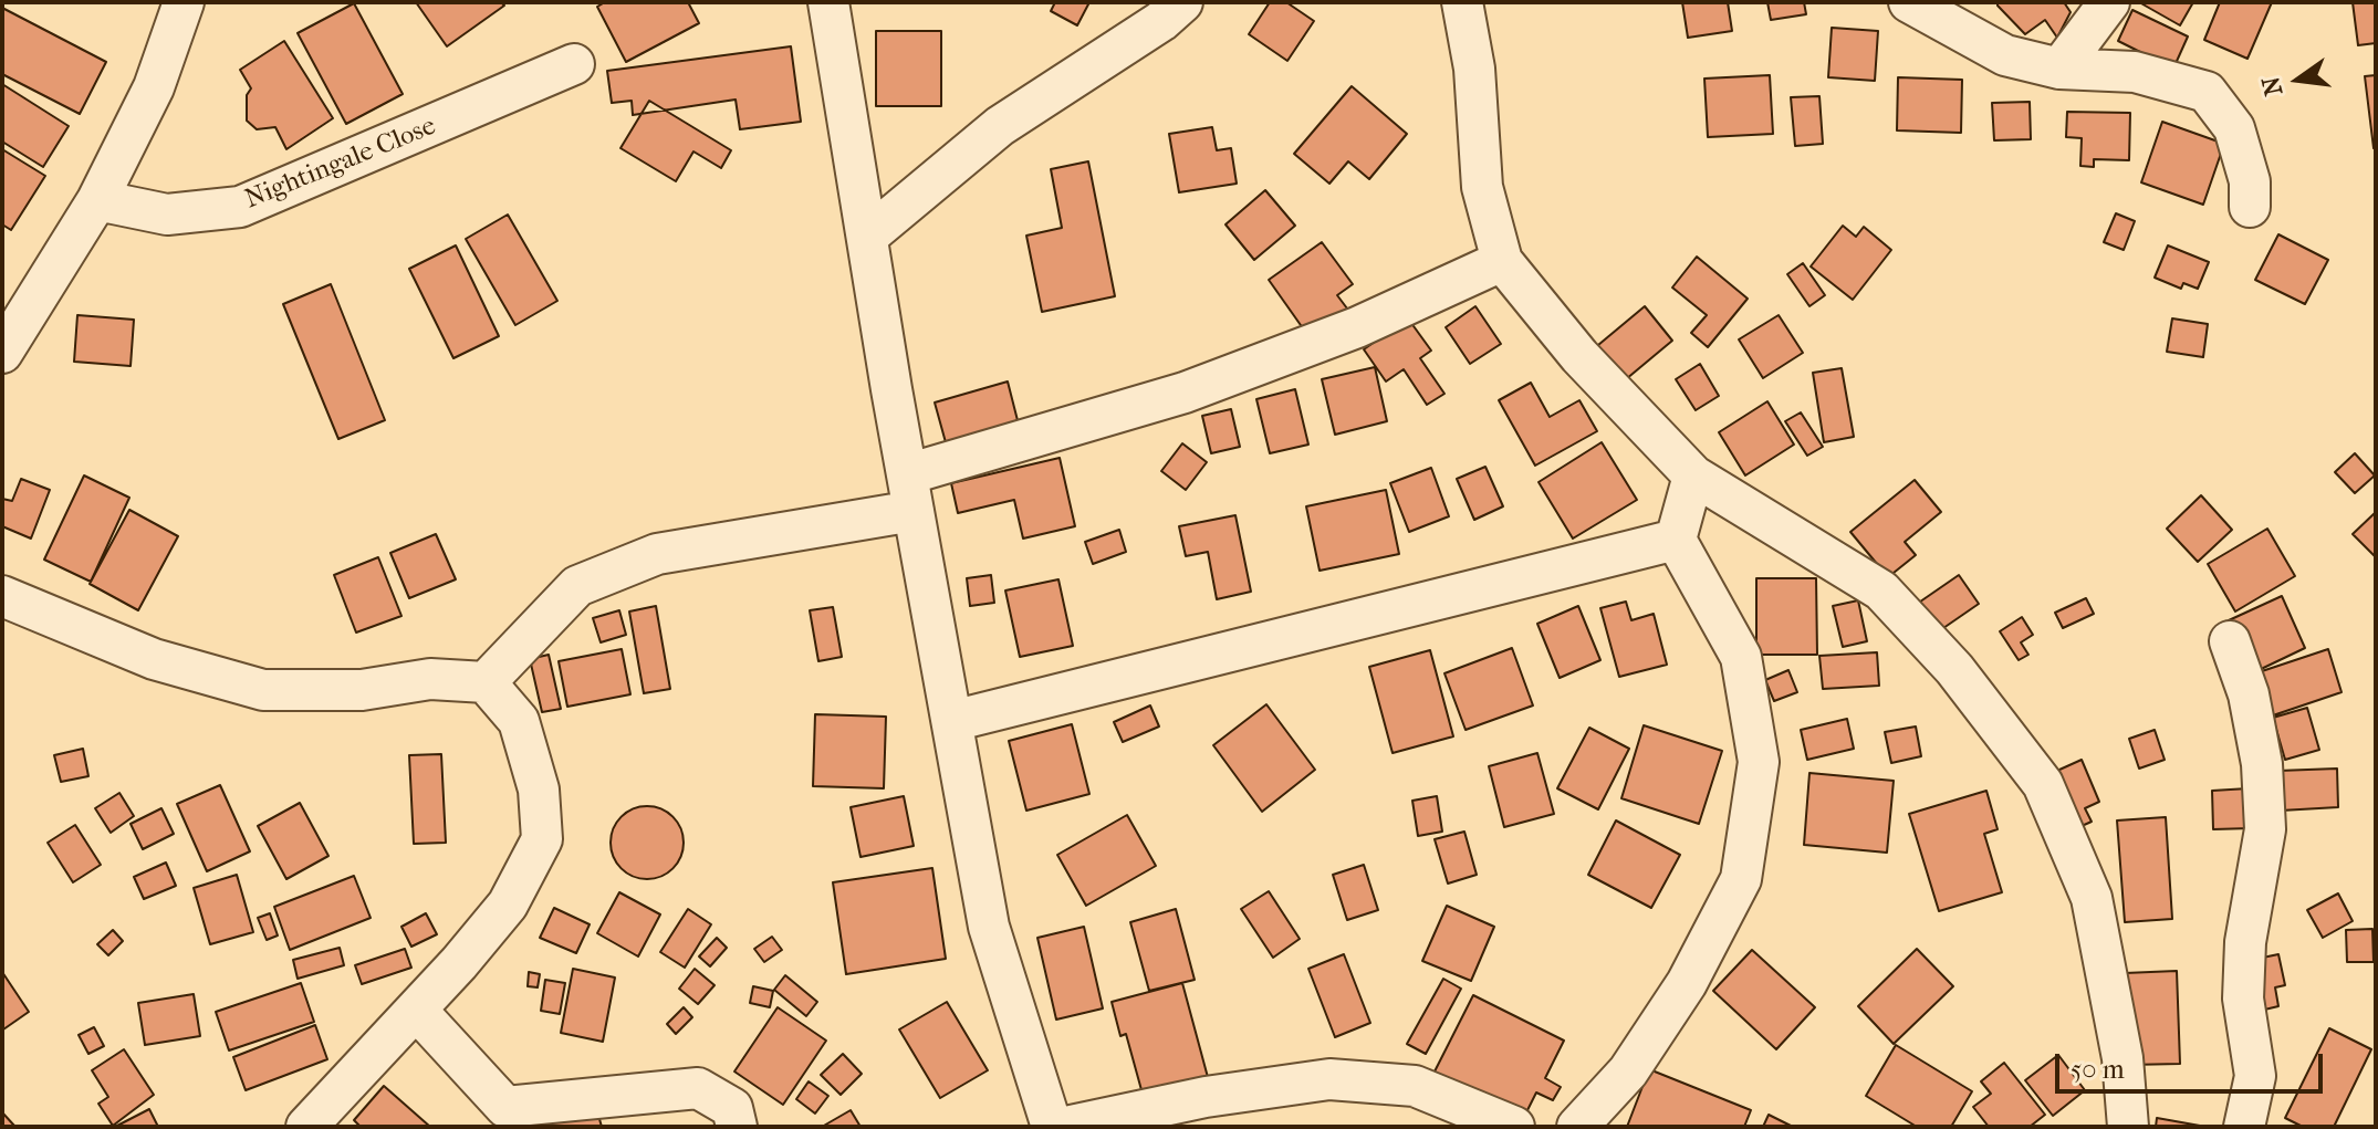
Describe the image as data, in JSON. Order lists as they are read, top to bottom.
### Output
{
  "streets": {
    "street": ["Nightingale Close"]
  },
  "scale_bar": "50 m",
  "north": "left"
}
